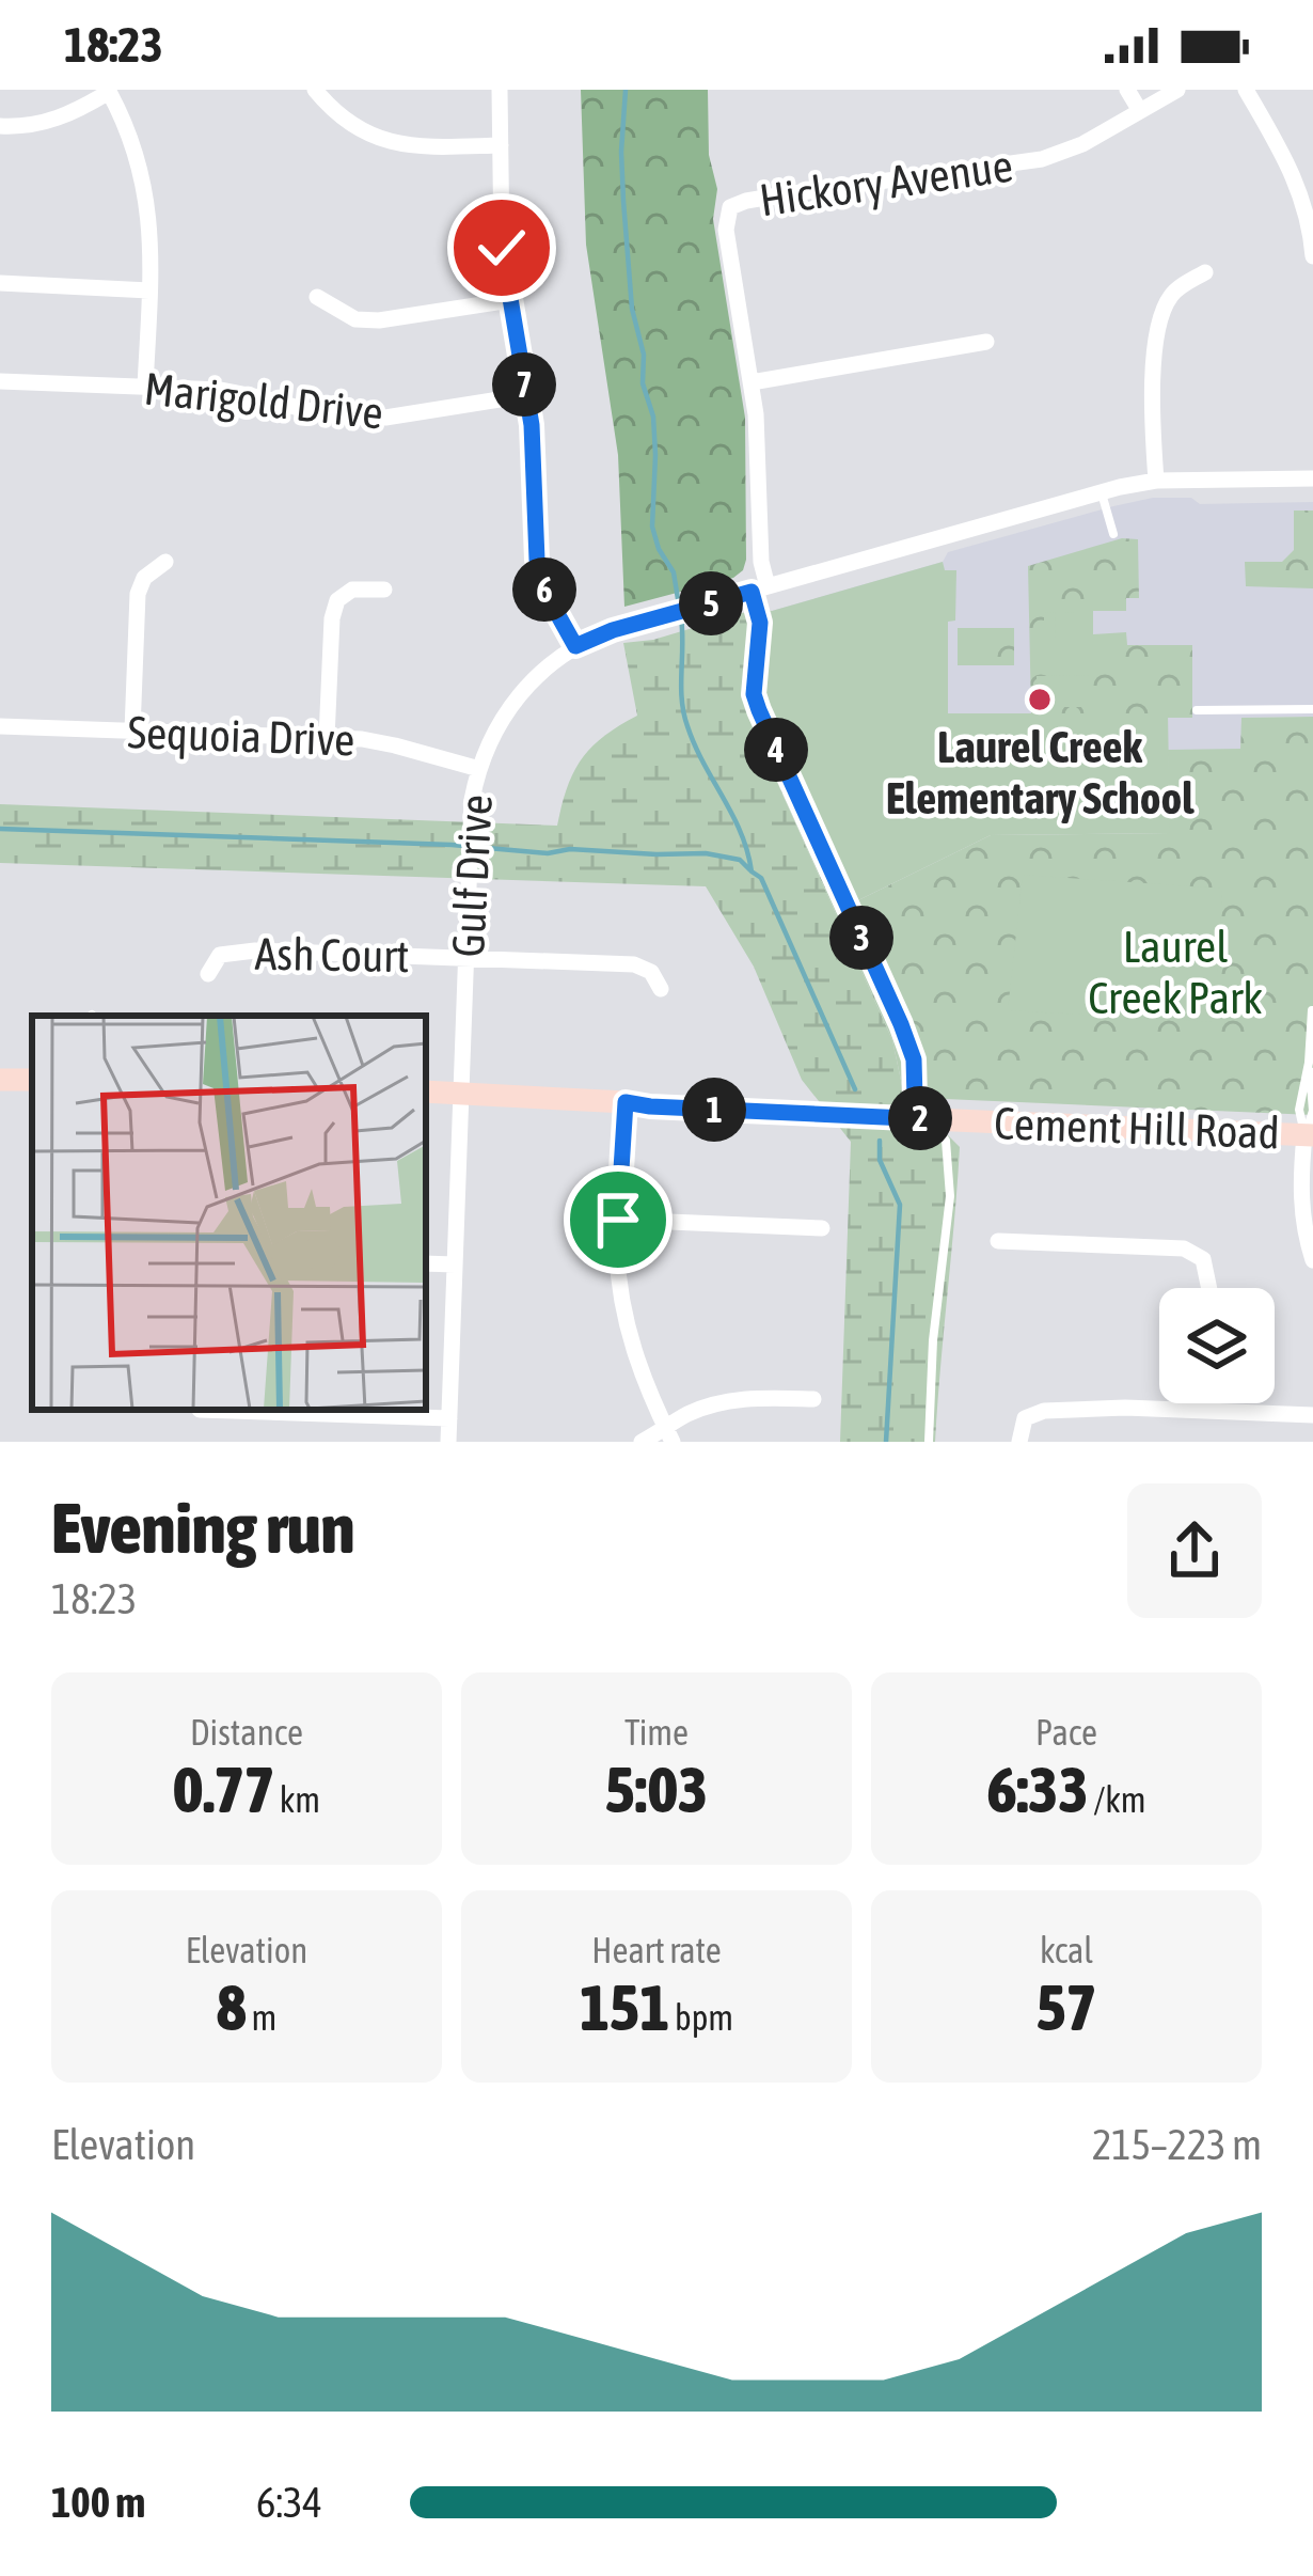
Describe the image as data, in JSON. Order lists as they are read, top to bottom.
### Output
{
  "streets": {
    "street": [
      "Hickory Avenue",
      "Marigold Drive",
      "Sequoia Drive",
      "Gulf Drive",
      "Ash Court",
      "Cement Hill Road"
    ]
  },
  "crossings": [
    ["Hickory Avenue", "Gulf Drive"],
    ["Sequoia Drive", "Gulf Drive"],
    ["Gulf Drive", "Ash Court"],
    ["Gulf Drive", "Cement Hill Road"]
  ],
  "parks": ["Laurel Creek Park"],
  "places": ["Laurel Creek Elementary School"],
  "page": {
    "status": "18:23",
    "pins": [
      "7",
      "6",
      "5",
      "4",
      "3",
      "1",
      "2"
    ],
    "heading": ["Evening run", "18:23"],
    "stats": [
      ["Distance", "0.77 km"],
      ["Time", "5:03"],
      ["Pace", "6:33 /km"],
      ["Elevation", "8 m"],
      ["Heart rate", "151 bpm"],
      ["kcal", "57"]
    ],
    "chart": ["Elevation", "215–223 m"],
    "list": [
      {
        "name": "100 m",
        "note": "6:34"
      }
    ]
  }
}
